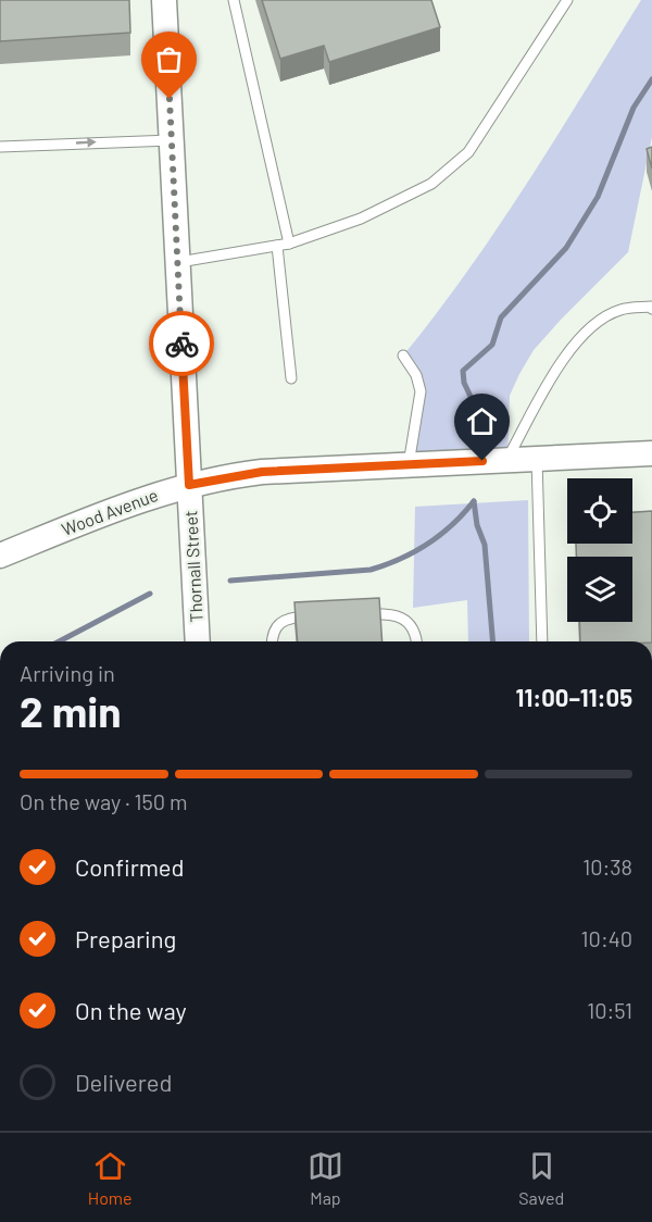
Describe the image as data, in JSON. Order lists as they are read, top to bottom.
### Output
{
  "streets": {
    "street": ["Wood Avenue", "Thornall Street"]
  },
  "crossings": [
    ["Wood Avenue", "Thornall Street"]
  ],
  "page": {
    "heading": ["2 min", "Arriving in", "11:00–11:05"],
    "bar": "On the way · 150 m",
    "list": [
      ["Confirmed", "10:38"],
      ["Preparing", "10:40"],
      ["On the way", "10:51"],
      "Delivered"
    ],
    "tabs": ["Home", "Map", "Saved"]
  }
}
